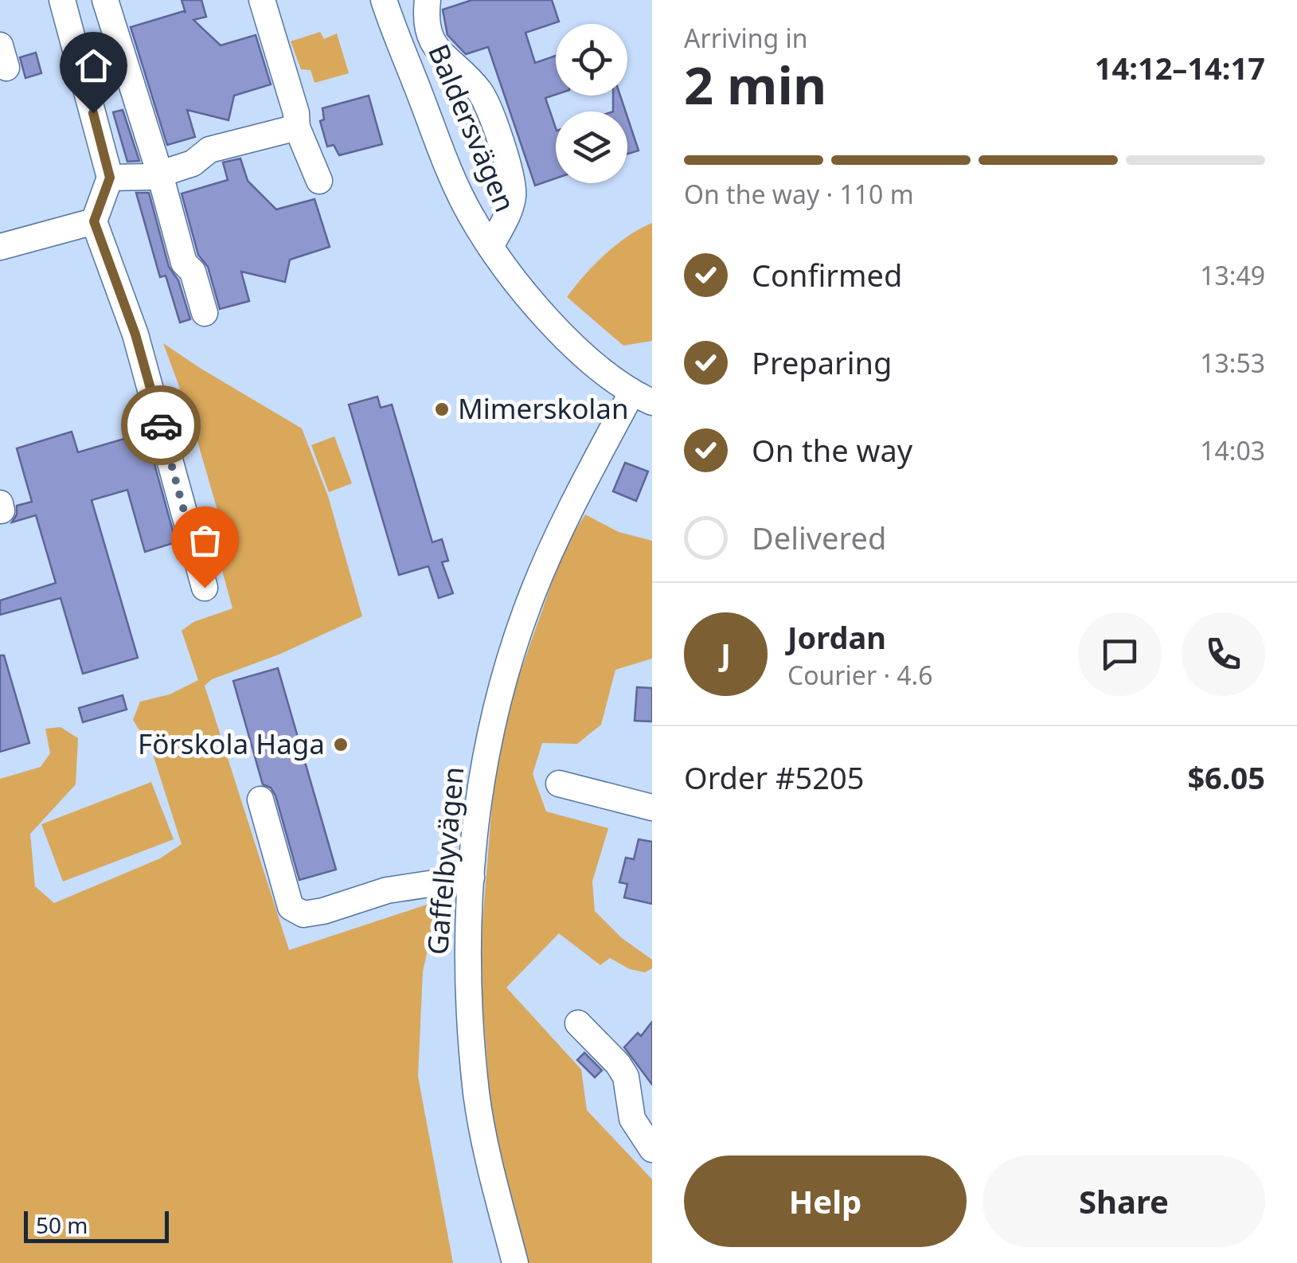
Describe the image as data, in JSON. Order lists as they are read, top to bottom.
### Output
{
  "streets": {
    "street": ["Baldersvägen", "Gaffelbyvägen"]
  },
  "crossings": [
    ["Baldersvägen", "Gaffelbyvägen"]
  ],
  "places": ["Mimerskolan", "Förskola Haga"],
  "scale_bar": "50 m",
  "page": {
    "heading": ["2 min", "Arriving in", "14:12–14:17"],
    "panel": [
      "Jordan",
      "Courier · 4.6",
      "Order #5205",
      "$6.05"
    ],
    "bar": "On the way · 110 m",
    "list": [
      ["Confirmed", "13:49"],
      ["Preparing", "13:53"],
      ["On the way", "14:03"],
      "Delivered"
    ],
    "round": "J",
    "buttons": ["Help", "Share"],
    "scale": "50 m"
  }
}
